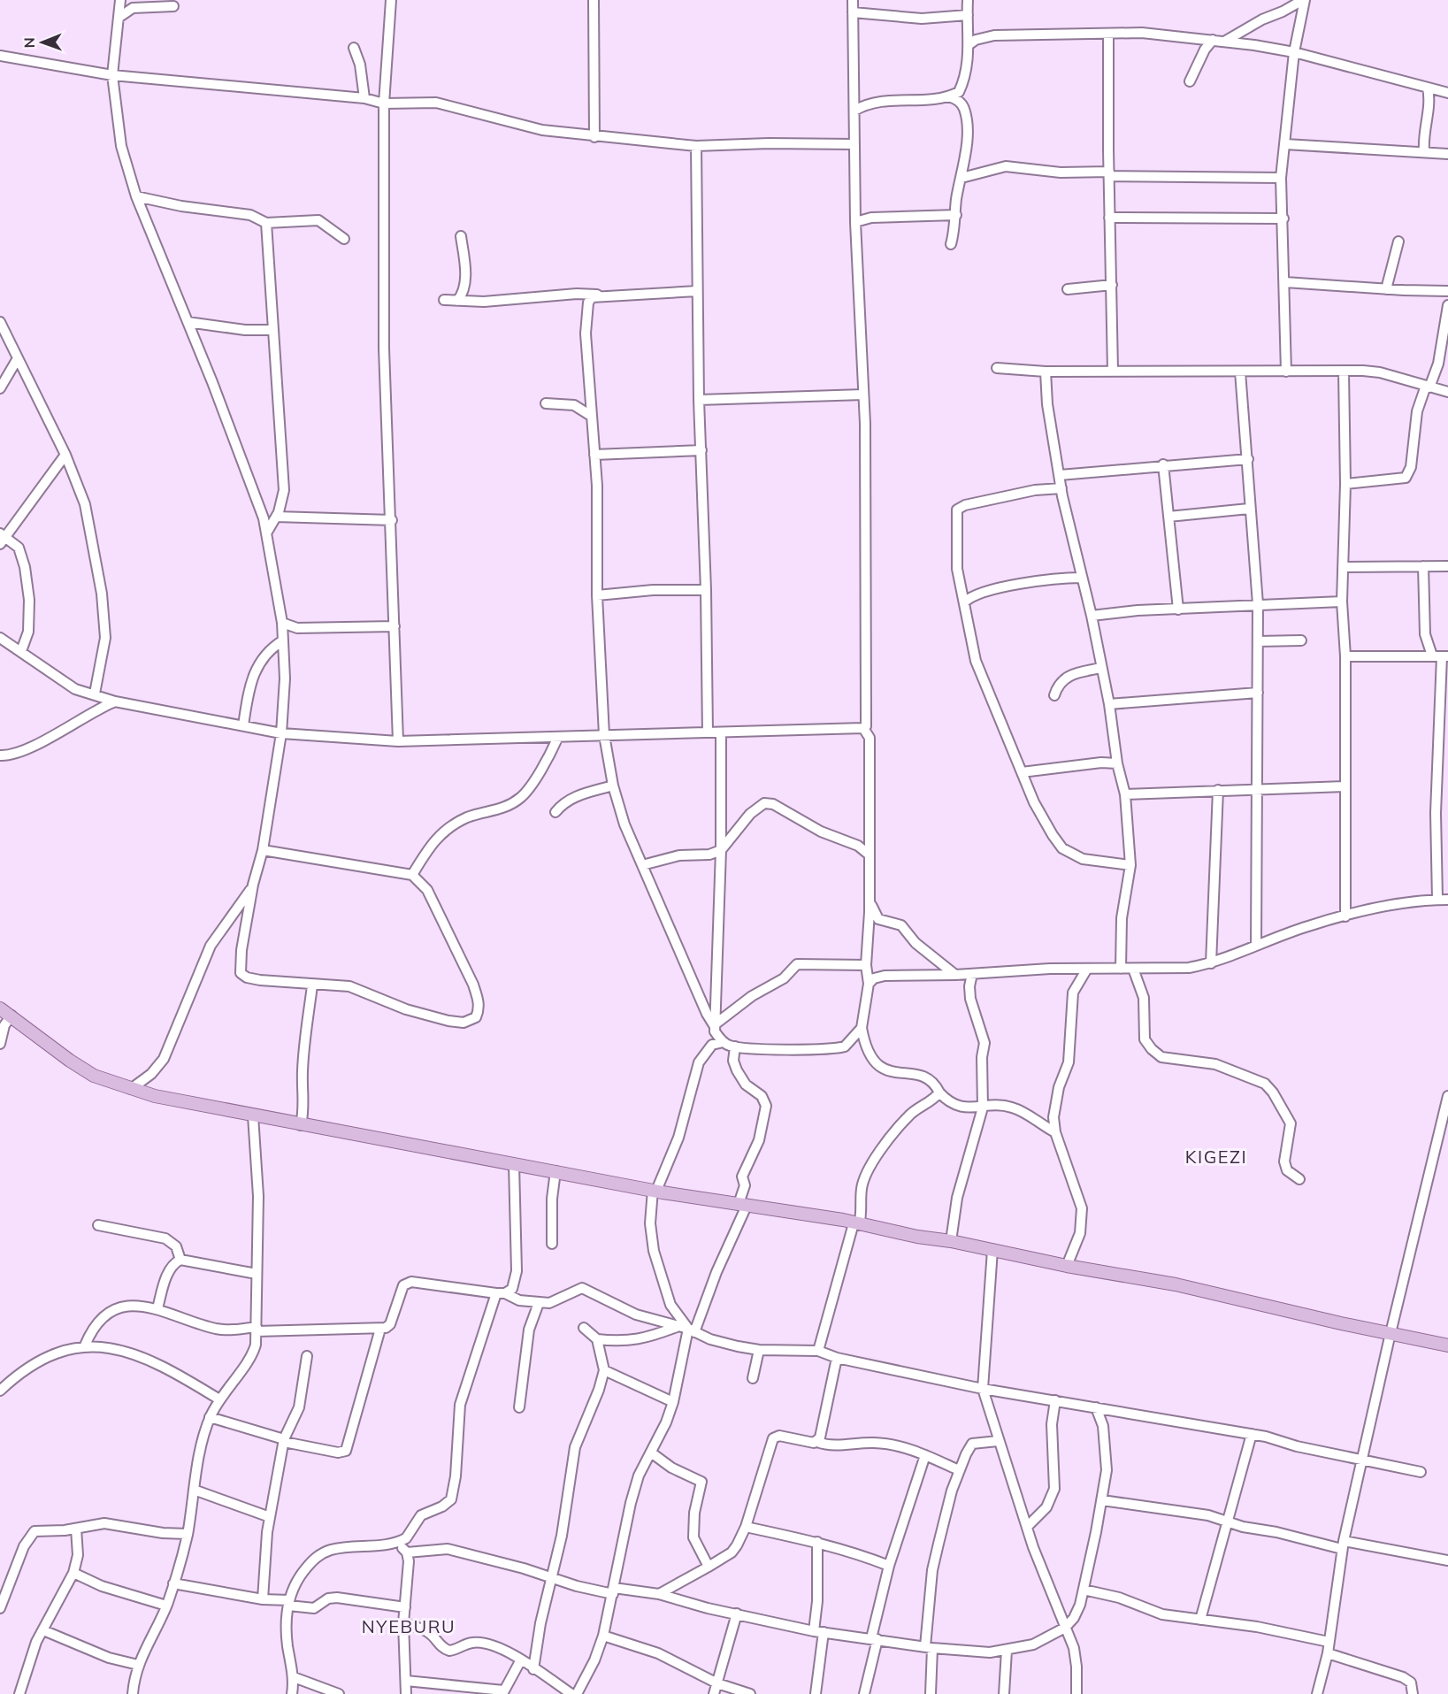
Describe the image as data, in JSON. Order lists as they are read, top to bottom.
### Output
{
  "districts": ["KIGEZI", "NYEBURU"],
  "north": "left"
}
